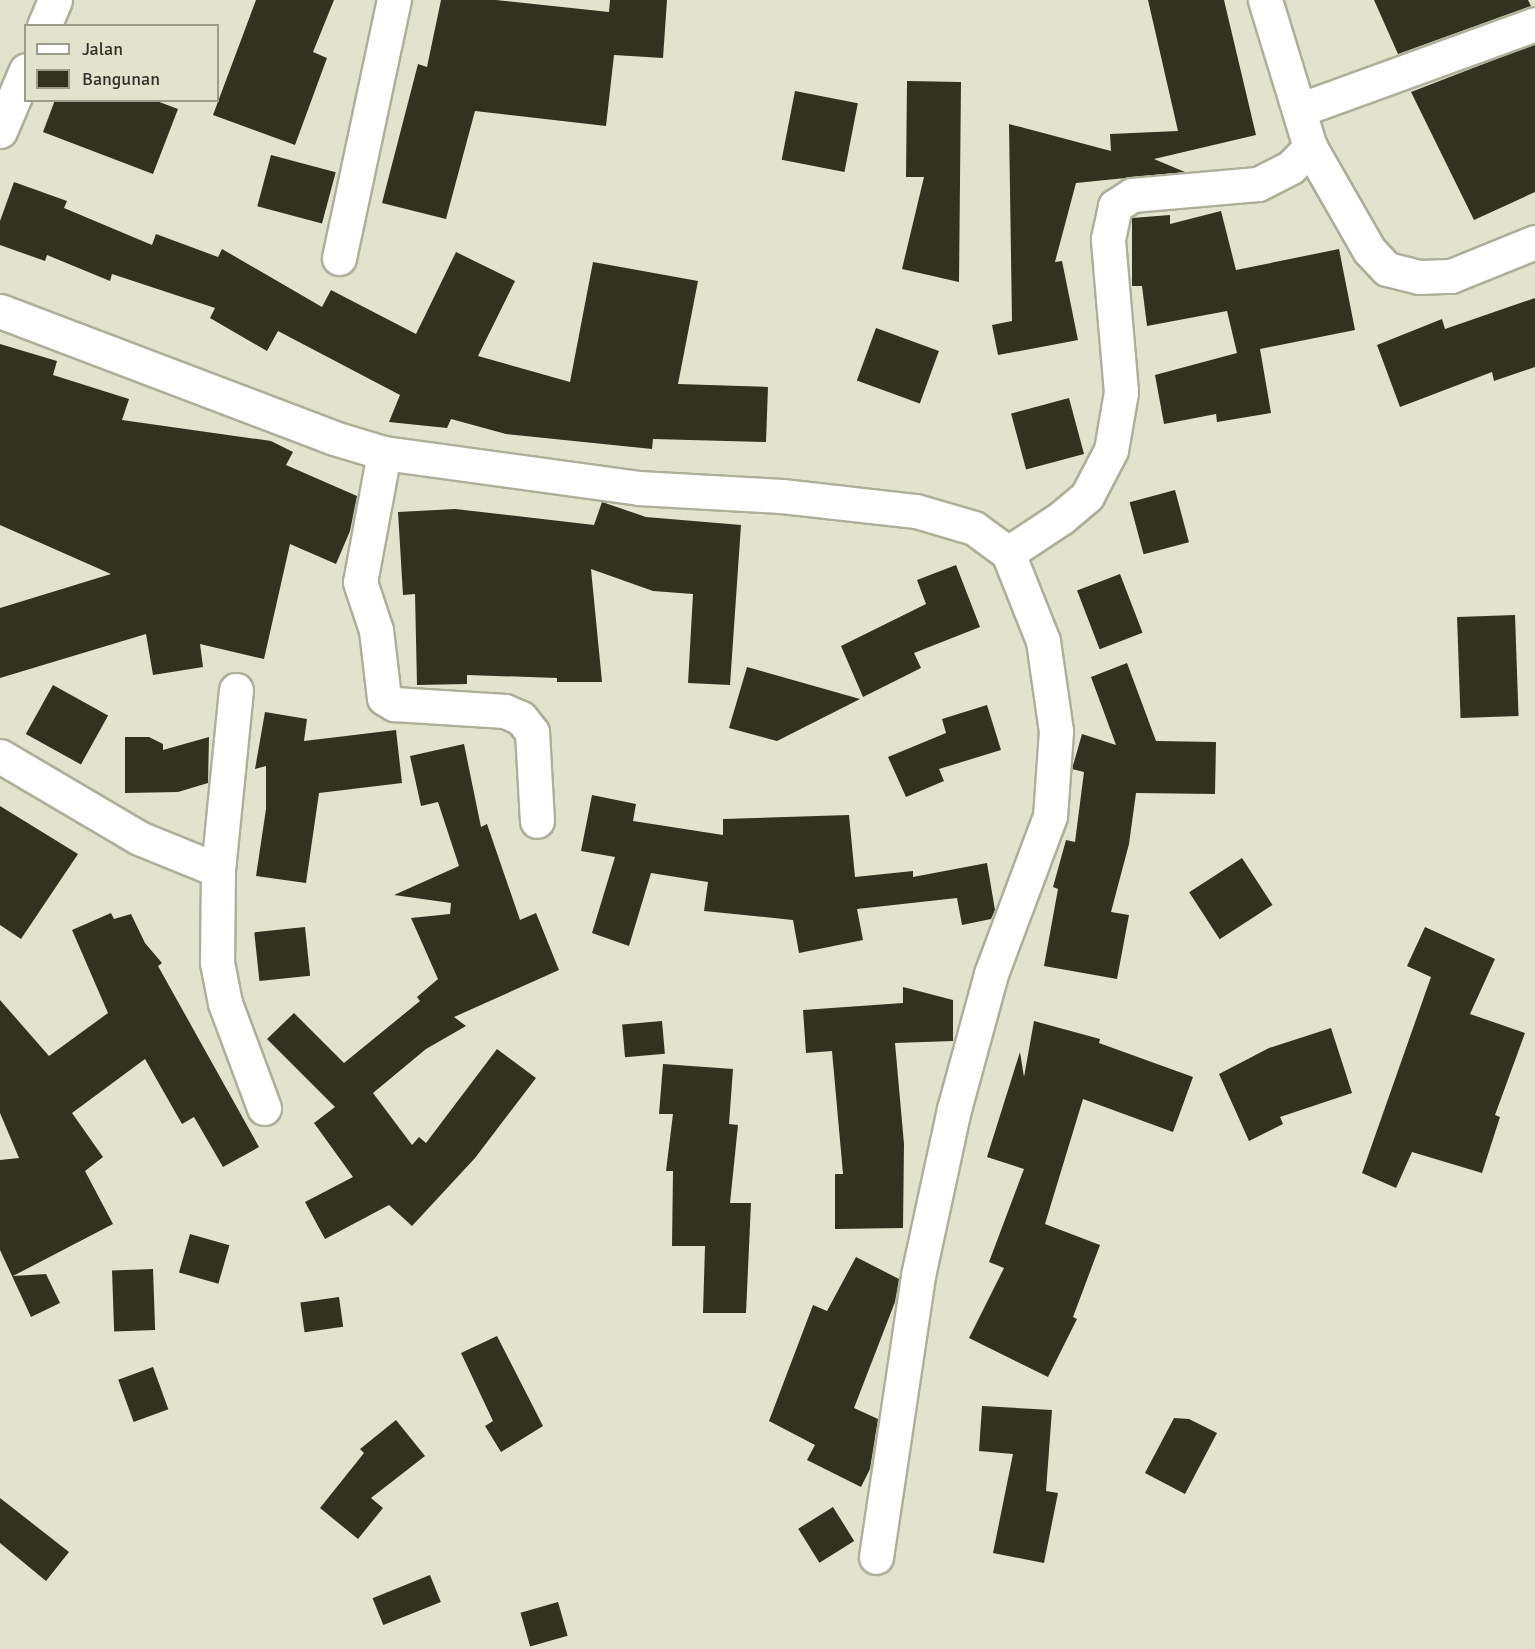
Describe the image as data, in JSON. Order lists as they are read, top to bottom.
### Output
{
  "legend": ["Jalan", "Bangunan"]
}
